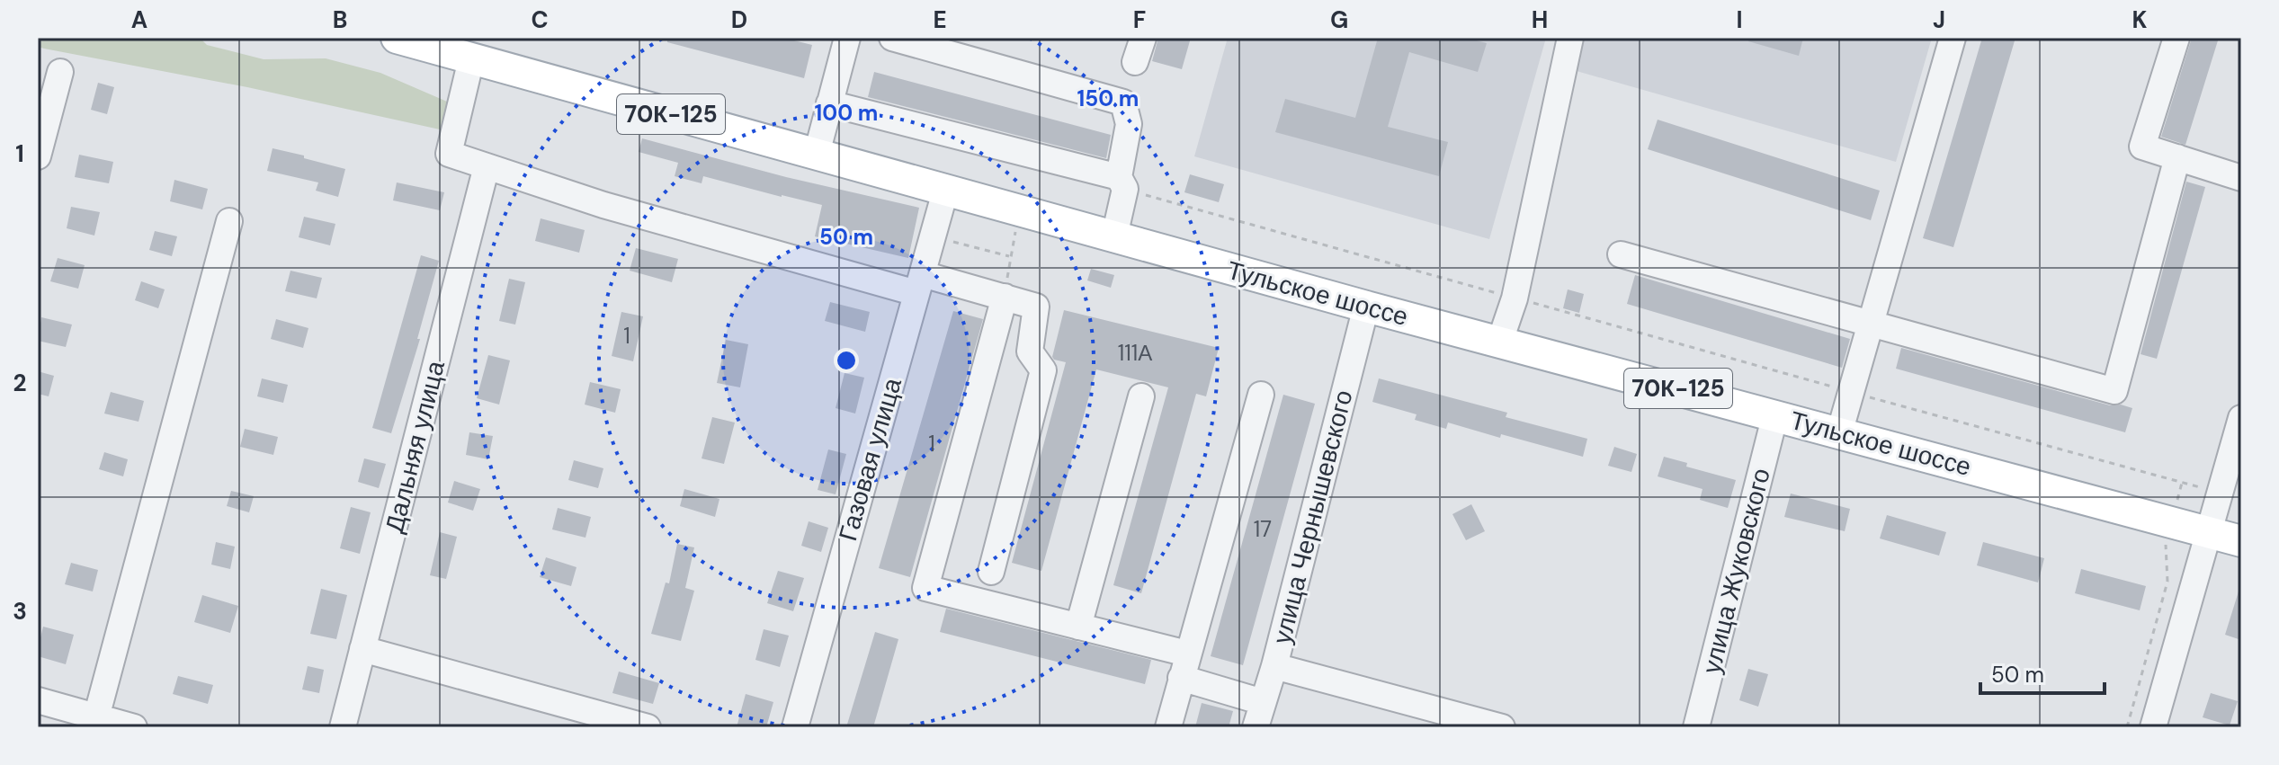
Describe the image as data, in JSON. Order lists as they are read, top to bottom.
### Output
{
  "streets": {
    "main road": ["70К-125", "Тульское шоссе"],
    "street": [
      "Дальняя улица",
      "Газовая улица",
      "улица Чернышевского",
      "улица Жуковского"
    ]
  },
  "crossings": [
    ["Тульское шоссе", "Газовая улица"],
    ["Тульское шоссе", "улица Чернышевского"],
    ["Тульское шоссе", "улица Жуковского"]
  ],
  "house_numbers": [
    "1",
    "111А",
    "1",
    "17"
  ],
  "scale_bar": "50 m",
  "grid": {
    "columns": [
      "A",
      "B",
      "C",
      "D",
      "E",
      "F",
      "G",
      "H",
      "I",
      "J",
      "K"
    ],
    "rows": ["1", "2", "3"]
  },
  "rings": ["150 m", "100 m", "50 m"]
}
